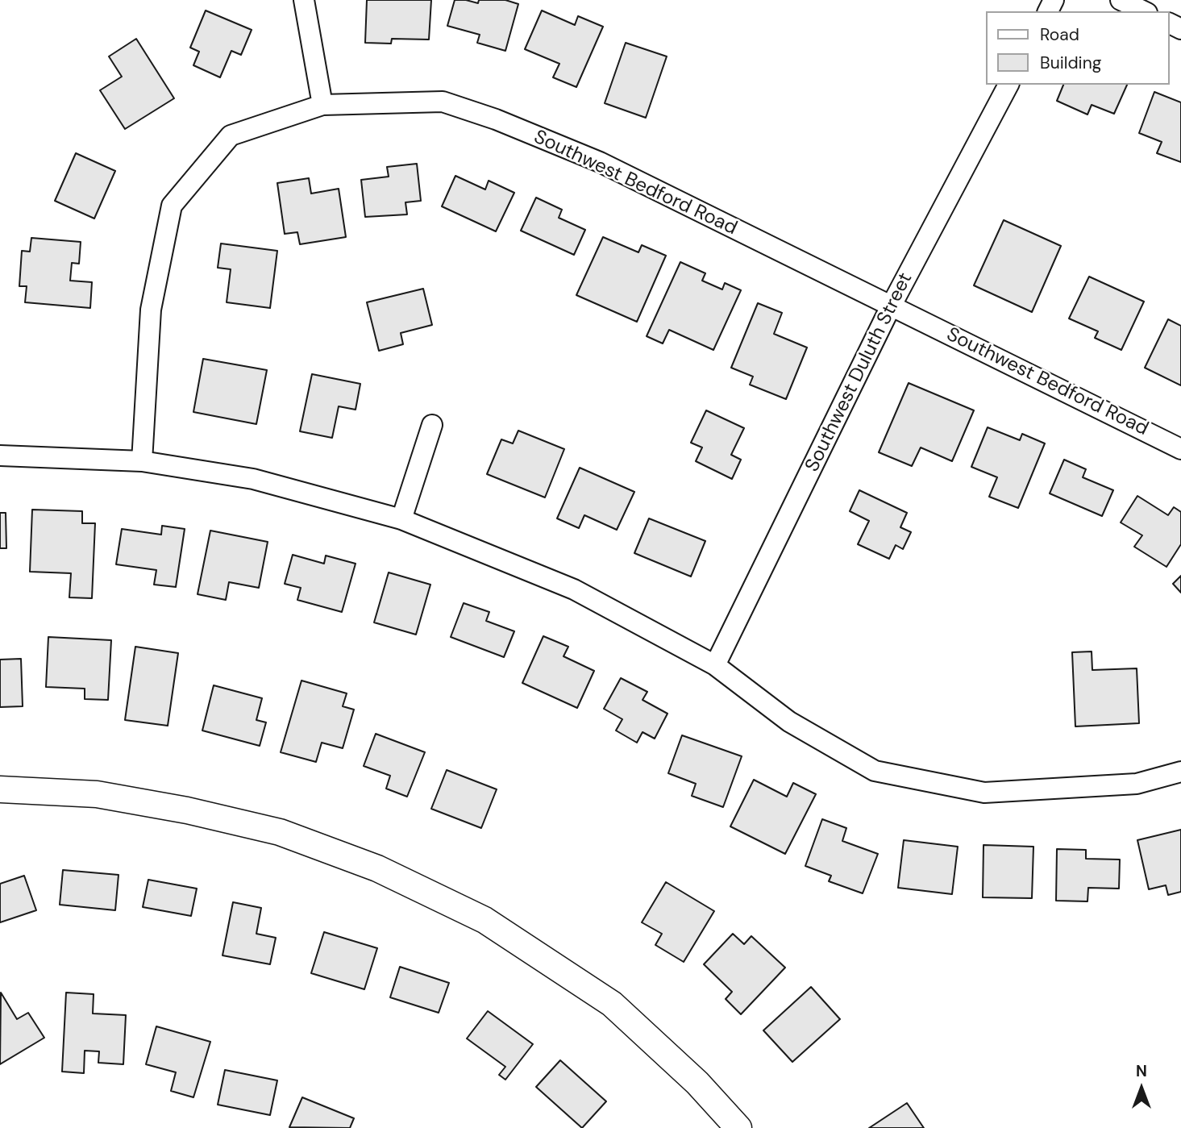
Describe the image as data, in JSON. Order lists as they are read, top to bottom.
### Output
{
  "streets": {
    "street": ["Southwest Bedford Road", "Southwest Duluth Street"]
  },
  "crossings": [
    ["Southwest Bedford Road", "Southwest Duluth Street"]
  ],
  "legend": ["Road", "Building"],
  "north": "top"
}
